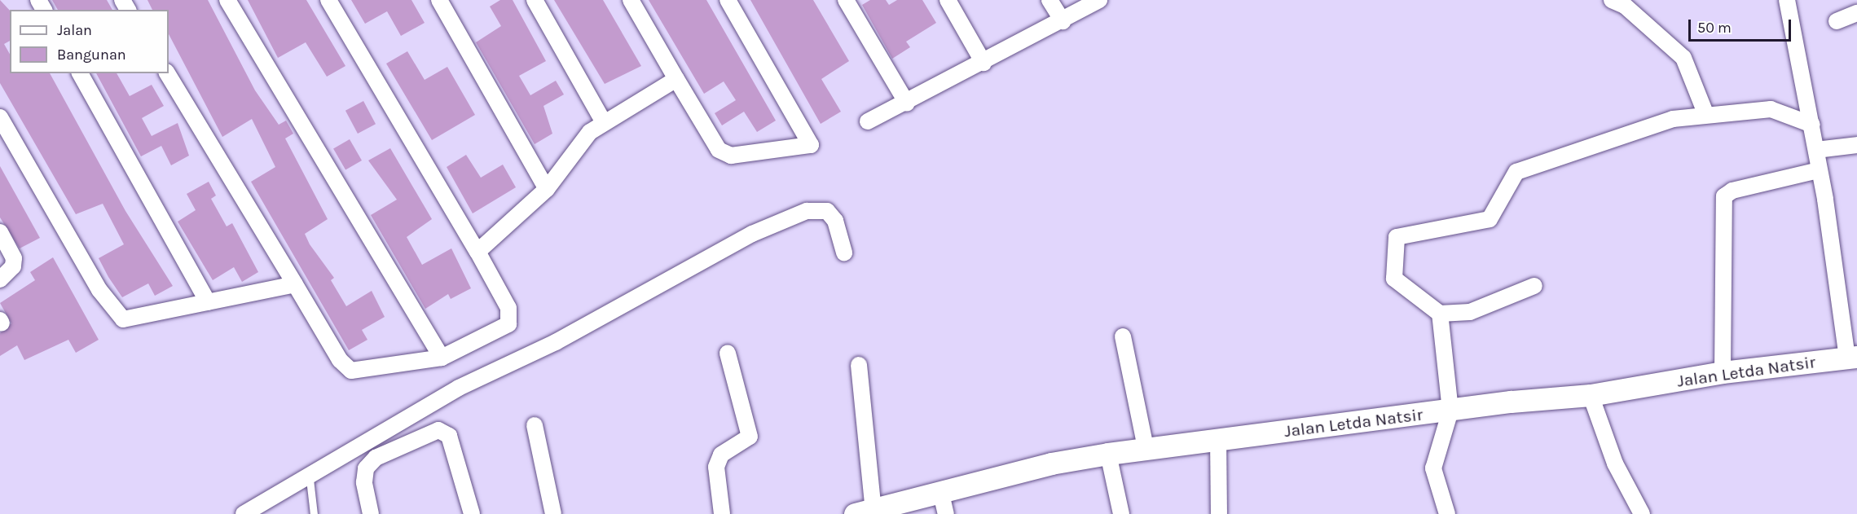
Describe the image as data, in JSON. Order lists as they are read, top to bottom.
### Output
{
  "streets": {
    "main road": ["Jalan Letda Natsir"]
  },
  "legend": ["Jalan", "Bangunan"],
  "scale_bar": "50 m"
}
